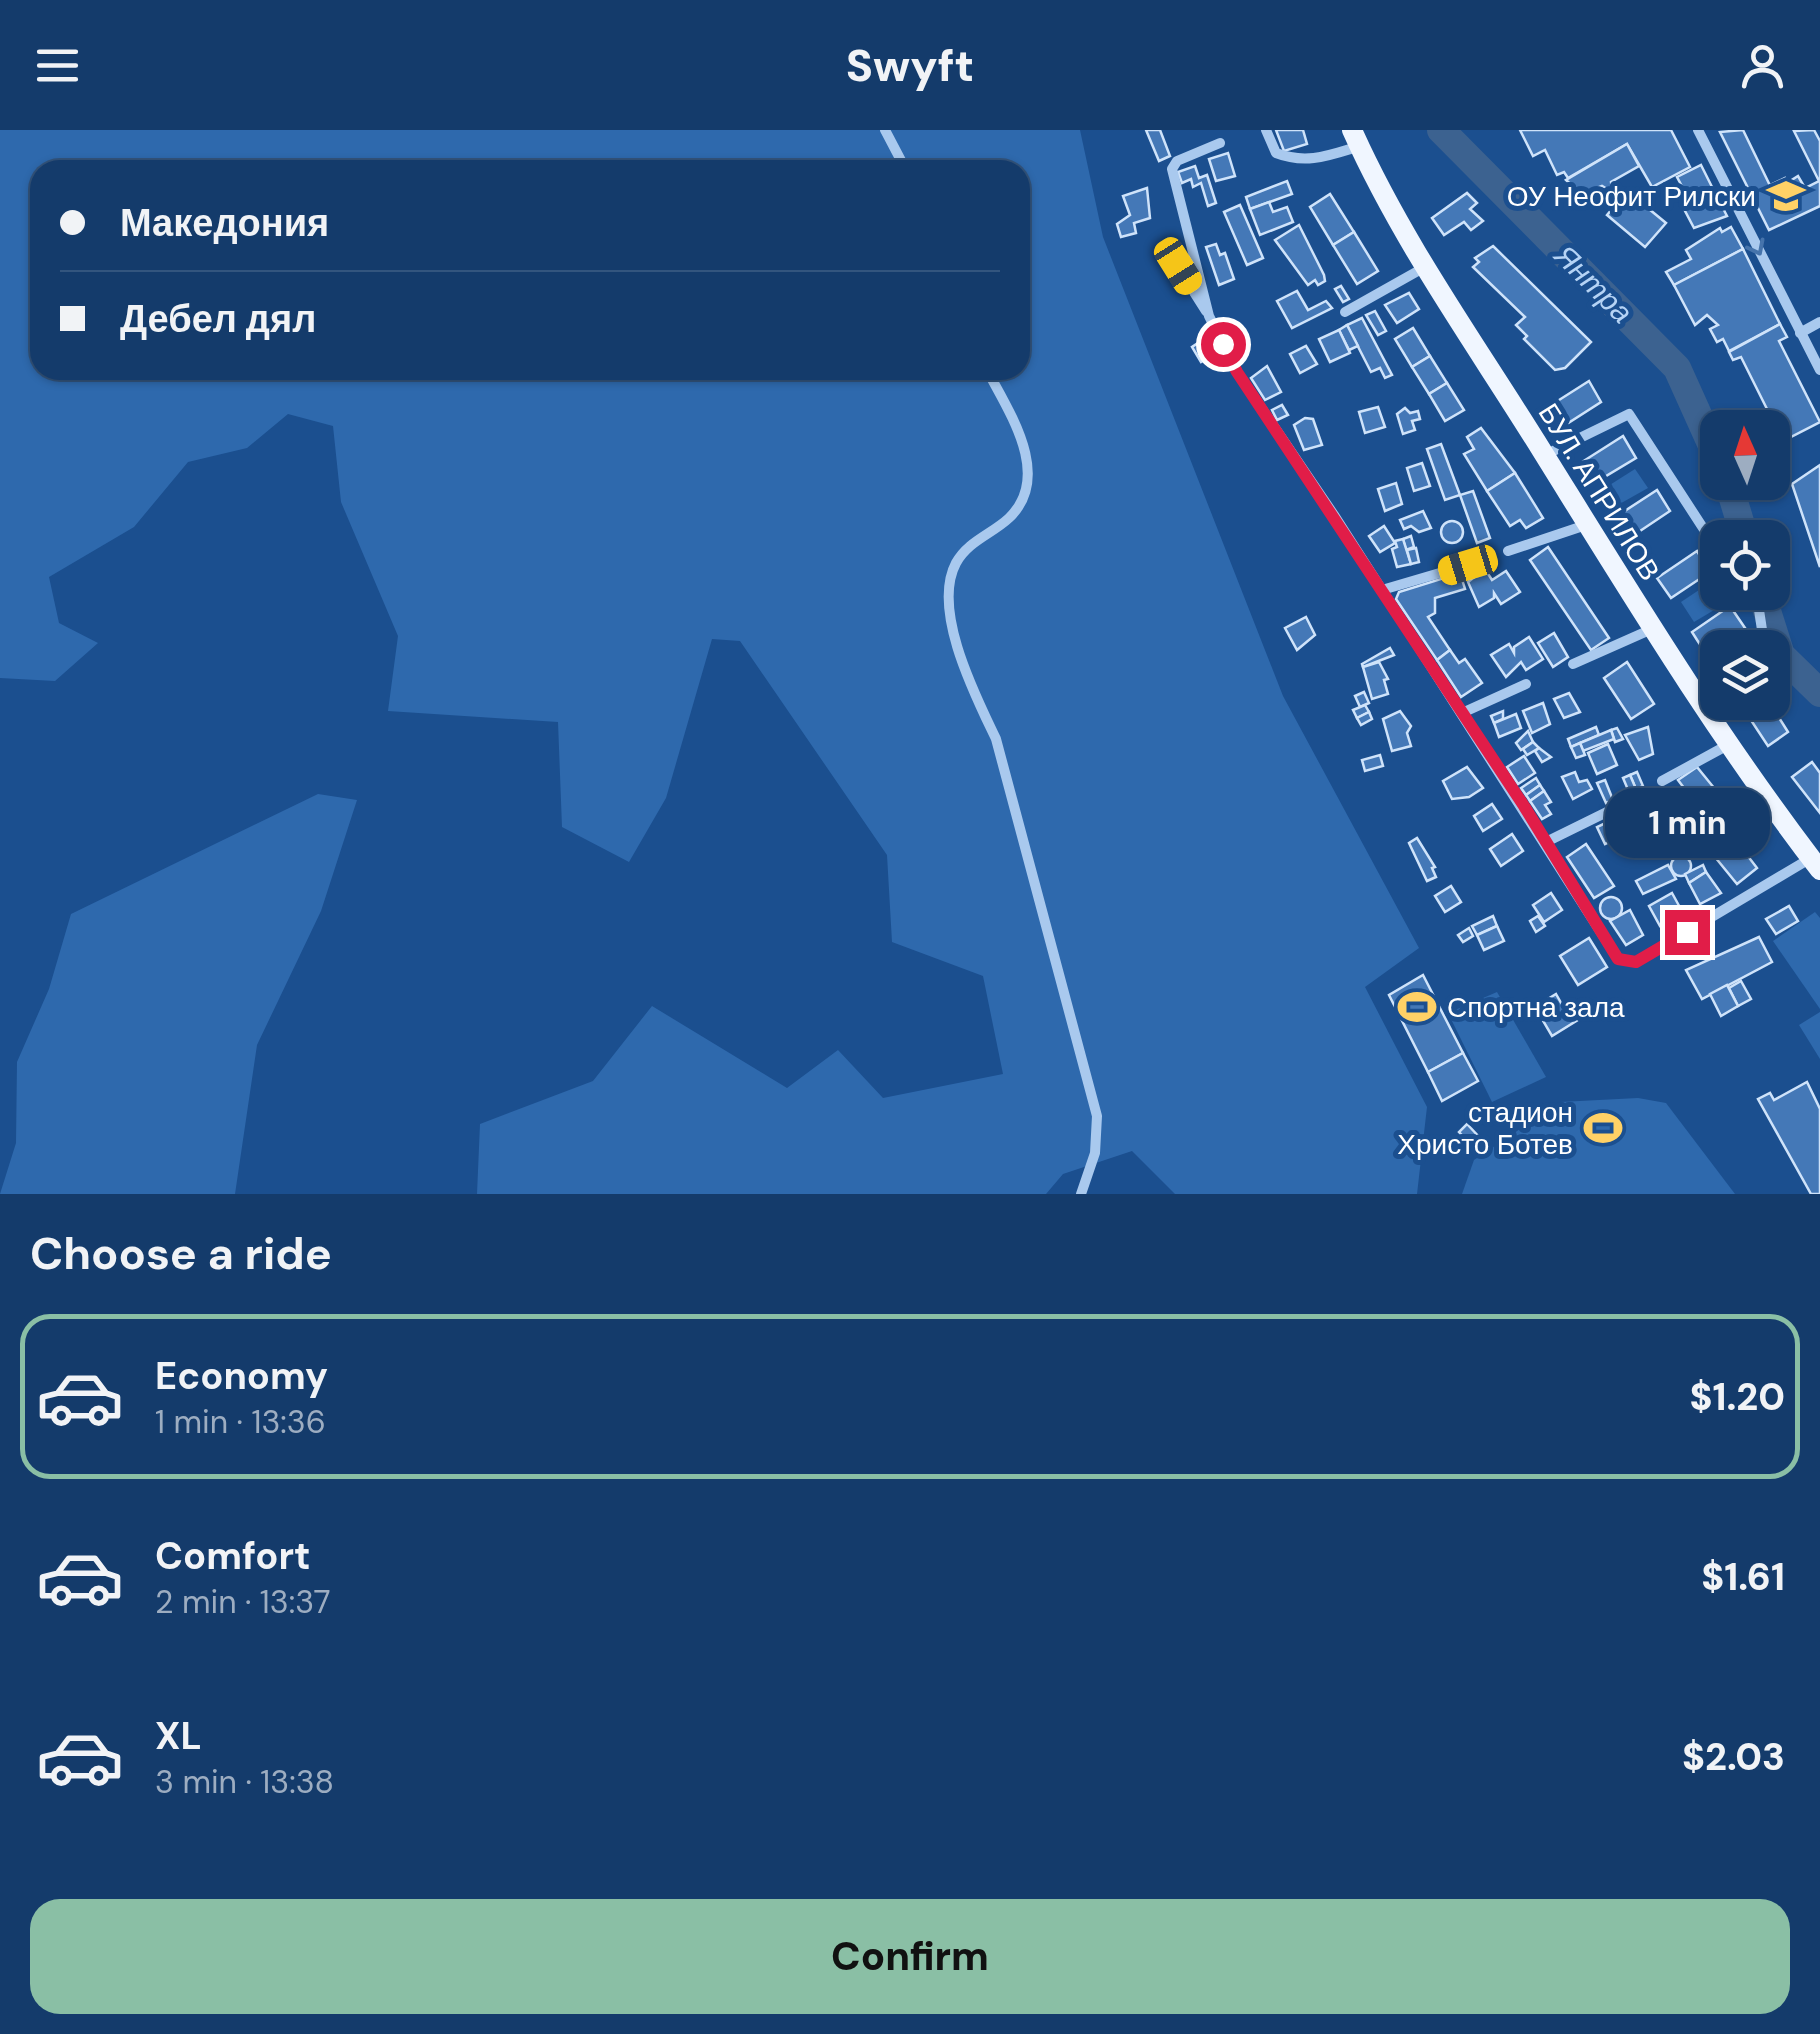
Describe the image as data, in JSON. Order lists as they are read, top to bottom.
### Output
{
  "streets": {
    "main road": ["БУЛ. АПРИЛОВ"]
  },
  "water": ["Янтра"],
  "places": {
    "school or university": ["ОУ Неофит Рилски"],
    "sports": ["Спортна зала", "стадион Христо Ботев"]
  },
  "north": "top",
  "page": {
    "header": "Swyft",
    "banner": ["Македония", "Дебел дял"],
    "bubble": "1 min",
    "heading": "Choose a ride",
    "list": [
      {
        "name": "Economy",
        "note": "1 min · 13:36",
        "value": "$1.20"
      },
      {
        "name": "Comfort",
        "note": "2 min · 13:37",
        "value": "$1.61"
      },
      {
        "name": "XL",
        "note": "3 min · 13:38",
        "value": "$2.03"
      }
    ],
    "buttons": "Confirm"
  }
}
